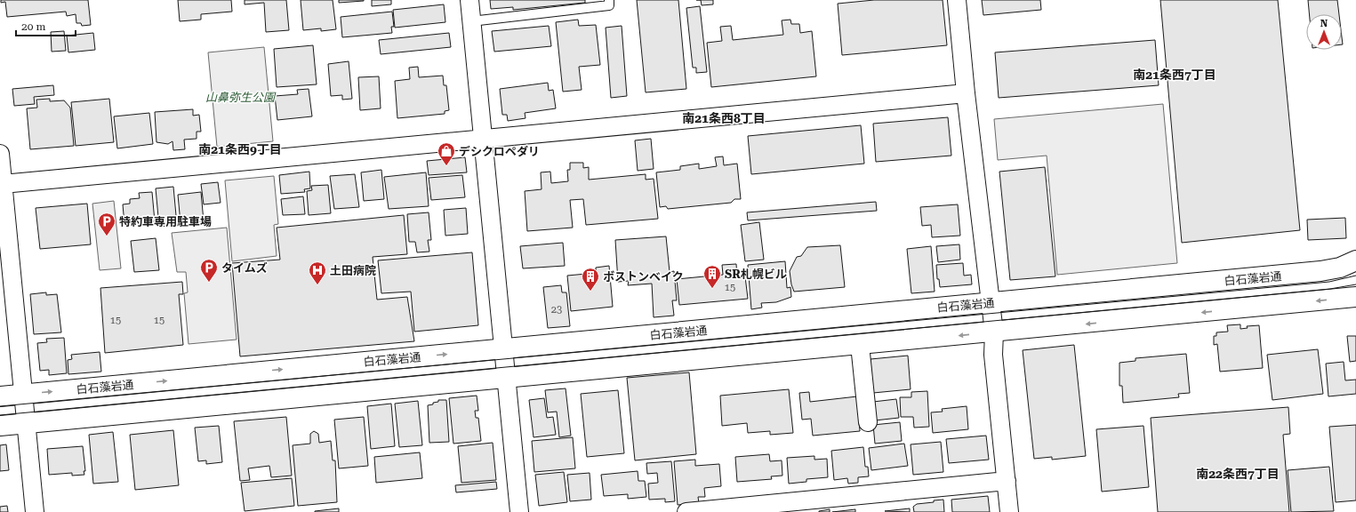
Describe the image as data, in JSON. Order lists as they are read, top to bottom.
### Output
{
  "streets": {
    "main road": ["白石藻岩通"]
  },
  "districts": [
    "南21条西7丁目",
    "南21条西8丁目",
    "南21条西9丁目",
    "南22条西7丁目"
  ],
  "parks": ["山鼻弥生公園"],
  "places": {
    "shop": ["デシクロペダリ"],
    "parking": ["特約車専用駐車場", "タイムズ"],
    "hospital": ["土田病院"],
    "building": ["SR札幌ビル", "ボストンベイク"]
  },
  "house_numbers": [
    "15",
    "23",
    "15",
    "15"
  ],
  "scale_bar": "20 m",
  "north": "top"
}
